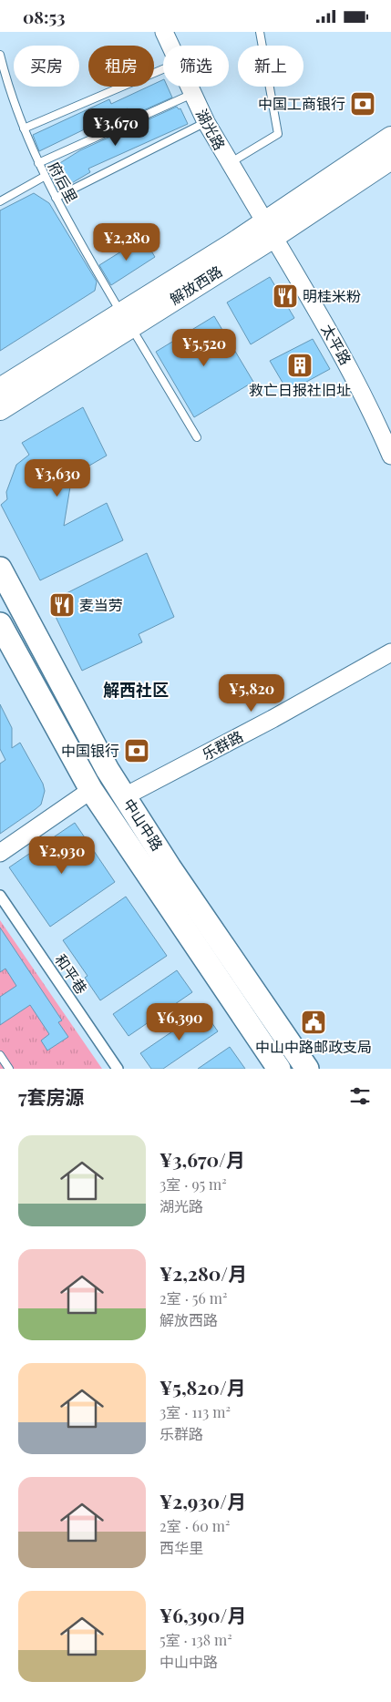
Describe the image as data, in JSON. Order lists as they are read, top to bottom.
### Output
{
  "streets": {
    "highway": ["中山中路"],
    "main road": ["解放西路"],
    "street": [
      "湖光路",
      "太平路",
      "乐群路",
      "和平巷"
    ],
    "lane": ["府后里"]
  },
  "crossings": [
    ["湖光路", "解放西路"],
    ["湖光路", "太平路"],
    ["府后里", "解放西路"],
    ["解放西路", "太平路"],
    ["乐群路", "中山中路"]
  ],
  "districts": ["解西社区"],
  "places": {
    "bank": ["中国工商银行", "中国银行"],
    "restaurant": ["明桂米粉", "麦当劳"],
    "building": ["救亡日报社旧址"],
    "public building": ["中山中路邮政支局"]
  },
  "page": {
    "status": "08:53",
    "chip": [
      "买房",
      "租房",
      "筛选",
      "新上"
    ],
    "price": [
      "¥3,670",
      "¥2,280",
      "¥5,520",
      "¥3,630",
      "¥5,820",
      "¥2,930",
      "¥6,390"
    ],
    "heading": "7套房源",
    "list": [
      {
        "name": "¥3,670/月",
        "note": "3室 · 95 m² · 湖光路"
      },
      {
        "name": "¥2,280/月",
        "note": "2室 · 56 m² · 解放西路"
      },
      {
        "name": "¥5,820/月",
        "note": "3室 · 113 m² · 乐群路"
      },
      {
        "name": "¥2,930/月",
        "note": "2室 · 60 m² · 西华里"
      },
      {
        "name": "¥6,390/月",
        "note": "5室 · 138 m² · 中山中路"
      }
    ]
  }
}
